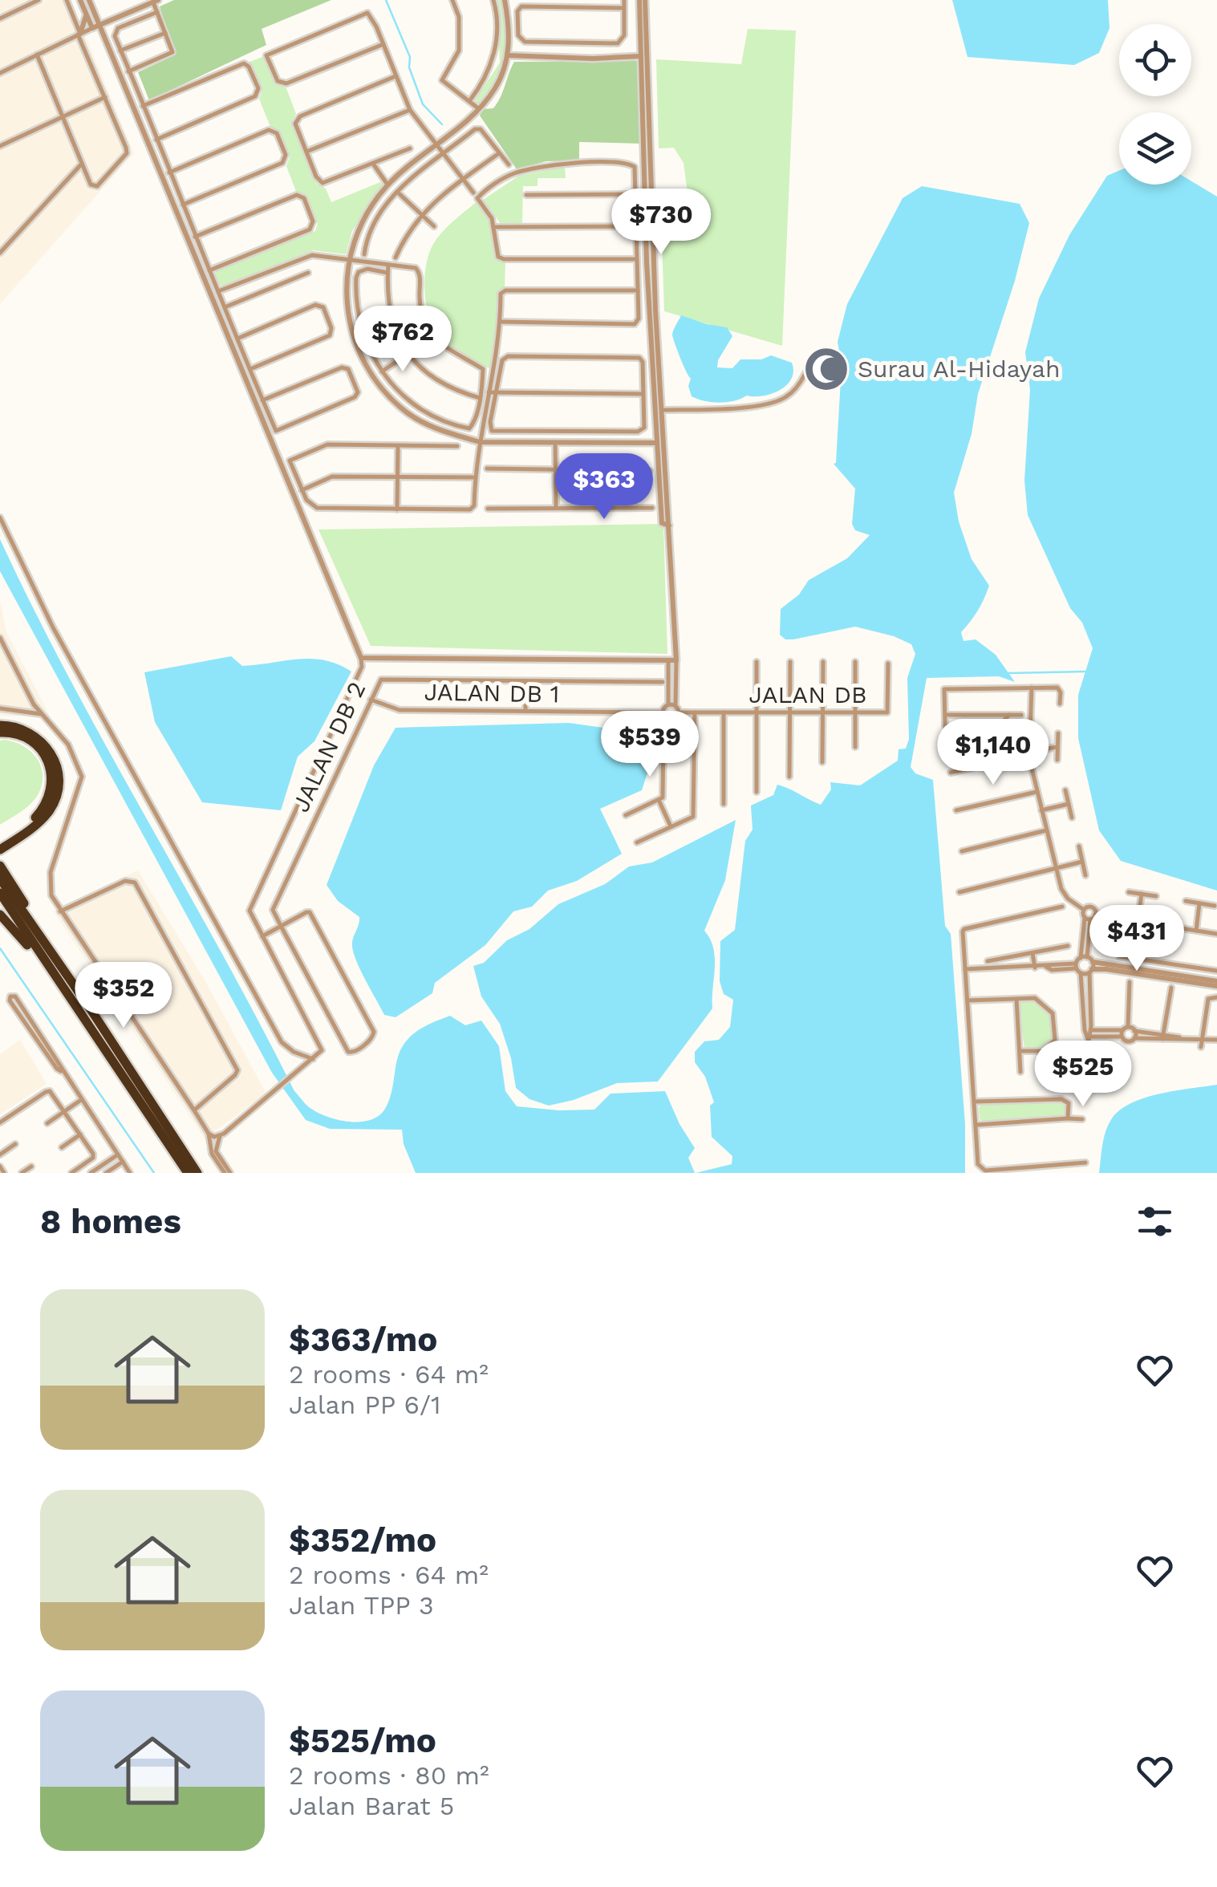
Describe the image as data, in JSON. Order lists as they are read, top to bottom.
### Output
{
  "streets": {
    "street": ["JALAN DB 1", "JALAN DB", "JALAN DB 2"]
  },
  "crossings": [
    ["JALAN DB 1", "JALAN DB"],
    ["JALAN DB 1", "JALAN DB 2"]
  ],
  "places": {
    "mosque": ["Surau Al-Hidayah"]
  },
  "page": {
    "price": [
      "$730",
      "$762",
      "$363",
      "$539",
      "$1,140",
      "$431",
      "$352",
      "$525"
    ],
    "heading": "8 homes",
    "list": [
      {
        "name": "$363/mo",
        "note": "2 rooms · 64 m² · Jalan PP 6/1"
      },
      {
        "name": "$352/mo",
        "note": "2 rooms · 64 m² · Jalan TPP 3"
      },
      {
        "name": "$525/mo",
        "note": "2 rooms · 80 m² · Jalan Barat 5"
      }
    ]
  }
}
